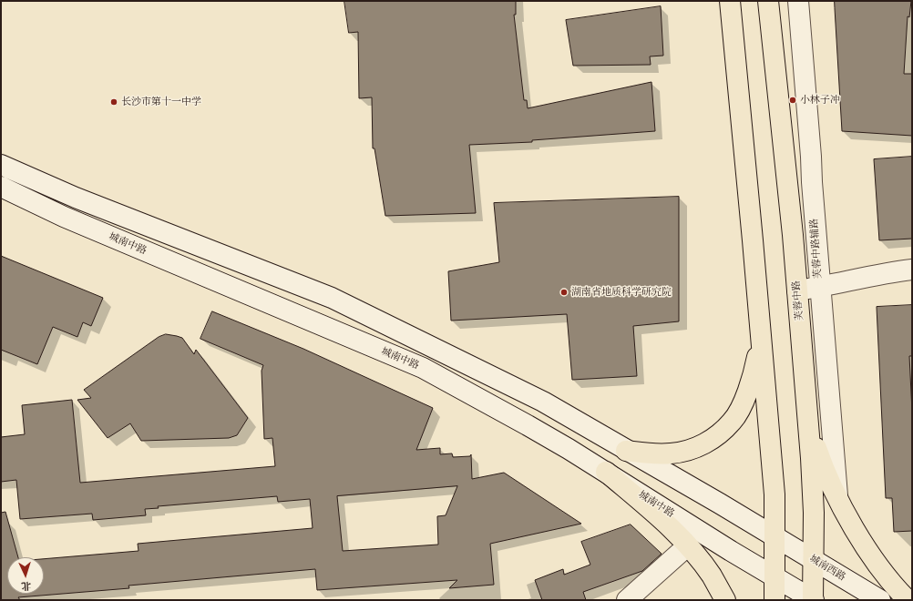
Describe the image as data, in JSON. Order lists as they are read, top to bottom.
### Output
{
  "streets": {
    "main road": [
      "城南中路",
      "芙蓉中路辅路",
      "芙蓉中路",
      "城南西路"
    ]
  },
  "crossings": [
    ["芙蓉中路", "城南西路"]
  ],
  "places": ["小林子冲", "长沙市第十一中学", "湖南省地质科学研究院"],
  "north": "bottom"
}
